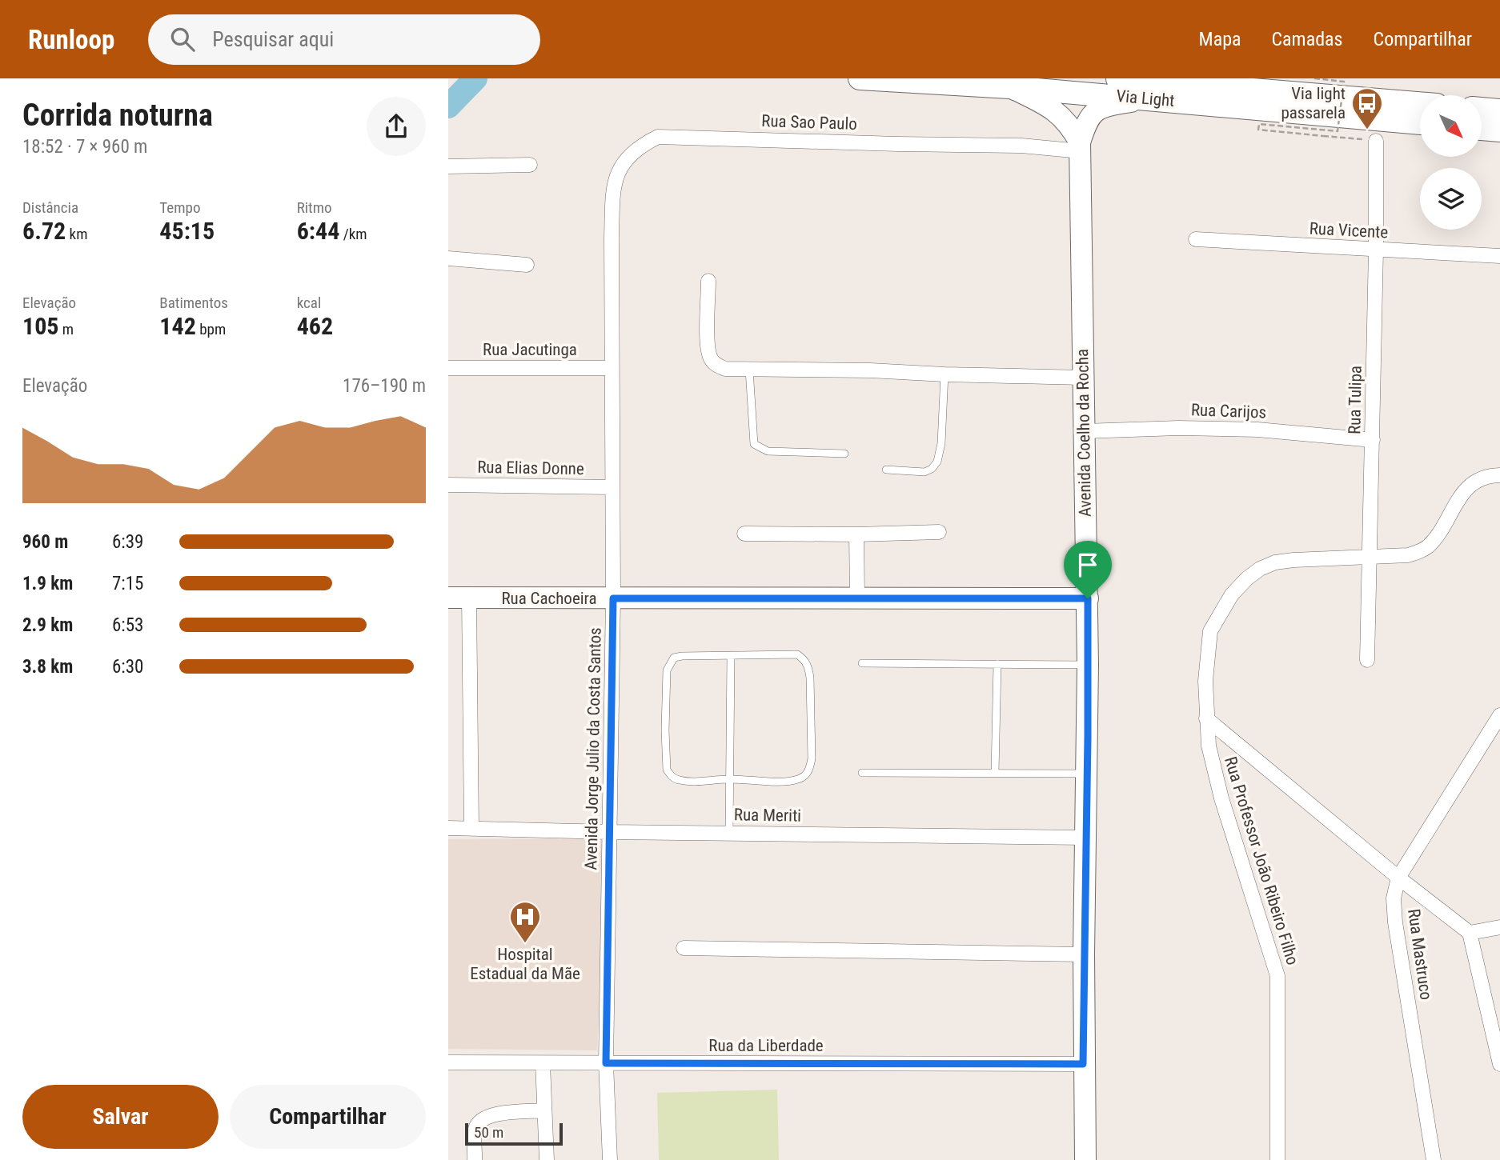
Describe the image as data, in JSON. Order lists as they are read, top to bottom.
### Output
{
  "streets": {
    "main road": ["Via Light", "Avenida Coelho da Rocha", "Rua Cachoeira"],
    "street": [
      "Rua Sao Paulo",
      "Rua Vicente",
      "Rua Jacutinga",
      "Rua Tulipa",
      "Rua Carijos",
      "Rua Elias Donne",
      "Avenida Jorge Julio da Costa Santos",
      "Rua Meriti",
      "Rua Professor João Ribeiro Filho",
      "Rua Mastruco",
      "Rua da Liberdade"
    ]
  },
  "crossings": [
    ["Via Light", "Avenida Coelho da Rocha"],
    ["Rua Sao Paulo", "Avenida Coelho da Rocha"],
    ["Rua Sao Paulo", "Avenida Jorge Julio da Costa Santos"],
    ["Rua Vicente", "Rua Tulipa"],
    ["Rua Jacutinga", "Avenida Jorge Julio da Costa Santos"],
    ["Rua Tulipa", "Rua Carijos"],
    ["Rua Tulipa", "Rua Professor João Ribeiro Filho"],
    ["Rua Carijos", "Avenida Coelho da Rocha"],
    ["Avenida Coelho da Rocha", "Rua Cachoeira"],
    ["Avenida Coelho da Rocha", "Rua Meriti"],
    ["Avenida Coelho da Rocha", "Rua da Liberdade"],
    ["Rua Elias Donne", "Avenida Jorge Julio da Costa Santos"],
    ["Rua Cachoeira", "Avenida Jorge Julio da Costa Santos"],
    ["Avenida Jorge Julio da Costa Santos", "Rua Meriti"],
    ["Avenida Jorge Julio da Costa Santos", "Rua da Liberdade"]
  ],
  "places": {
    "bus stop": ["Via light passarela"],
    "hospital": ["Hospital Estadual da Mãe"]
  },
  "scale_bar": "50 m",
  "north": "bottom right",
  "page": {
    "header": "Runloop",
    "search": "Pesquisar aqui",
    "nav": ["Mapa", "Camadas", "Compartilhar"],
    "heading": ["Corrida noturna", "18:52 · 7 × 960 m"],
    "stats": [
      ["Distância", "6.72 km"],
      ["Tempo", "45:15"],
      ["Ritmo", "6:44 /km"],
      ["Elevação", "105 m"],
      ["Batimentos", "142 bpm"],
      ["kcal", "462"]
    ],
    "chart": ["Elevação", "176–190 m"],
    "list": [
      {
        "name": "960 m",
        "note": "6:39"
      },
      {
        "name": "1.9 km",
        "note": "7:15"
      },
      {
        "name": "2.9 km",
        "note": "6:53"
      },
      {
        "name": "3.8 km",
        "note": "6:30"
      }
    ],
    "buttons": ["Salvar", "Compartilhar"],
    "scale": "50 m"
  }
}
